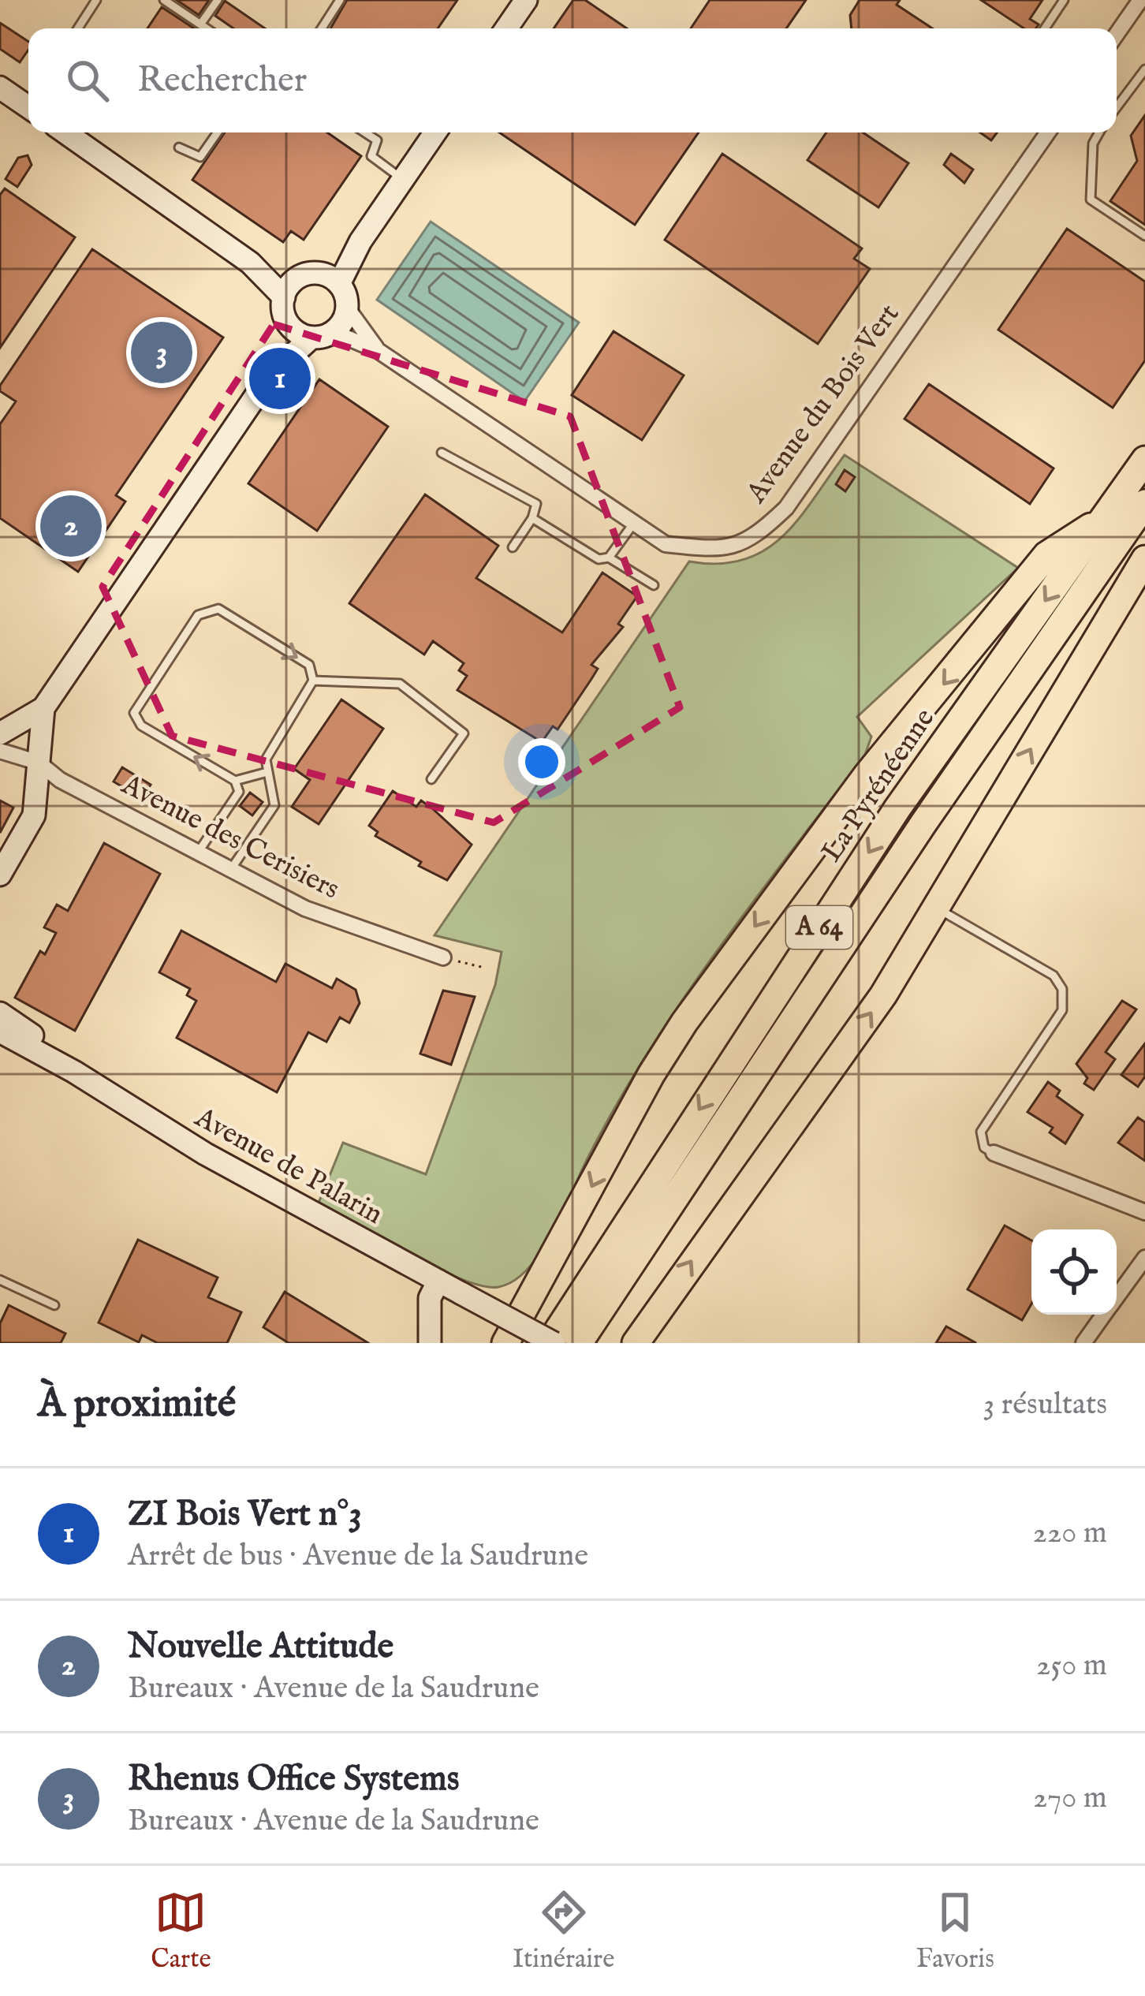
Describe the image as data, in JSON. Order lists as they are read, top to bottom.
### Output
{
  "streets": {
    "highway": ["La Pyrénéenne", "A 64"],
    "street": ["Avenue du Bois Vert", "Avenue des Cerisiers", "Avenue de Palarin"]
  },
  "crossings": [
    ["La Pyrénéenne", "Avenue de Palarin"]
  ],
  "page": {
    "search": "Rechercher",
    "pins": ["3", "1", "2"],
    "heading": ["À proximité", "3 résultats"],
    "list": [
      {
        "mark": "1",
        "name": "ZI Bois Vert n°3",
        "note": "Arrêt de bus · Avenue de la Saudrune",
        "value": "220 m"
      },
      {
        "mark": "2",
        "name": "Nouvelle Attitude",
        "note": "Bureaux · Avenue de la Saudrune",
        "value": "250 m"
      },
      {
        "mark": "3",
        "name": "Rhenus Office Systems",
        "note": "Bureaux · Avenue de la Saudrune",
        "value": "270 m"
      }
    ],
    "nav": ["Carte", "Itinéraire", "Favoris"]
  }
}
